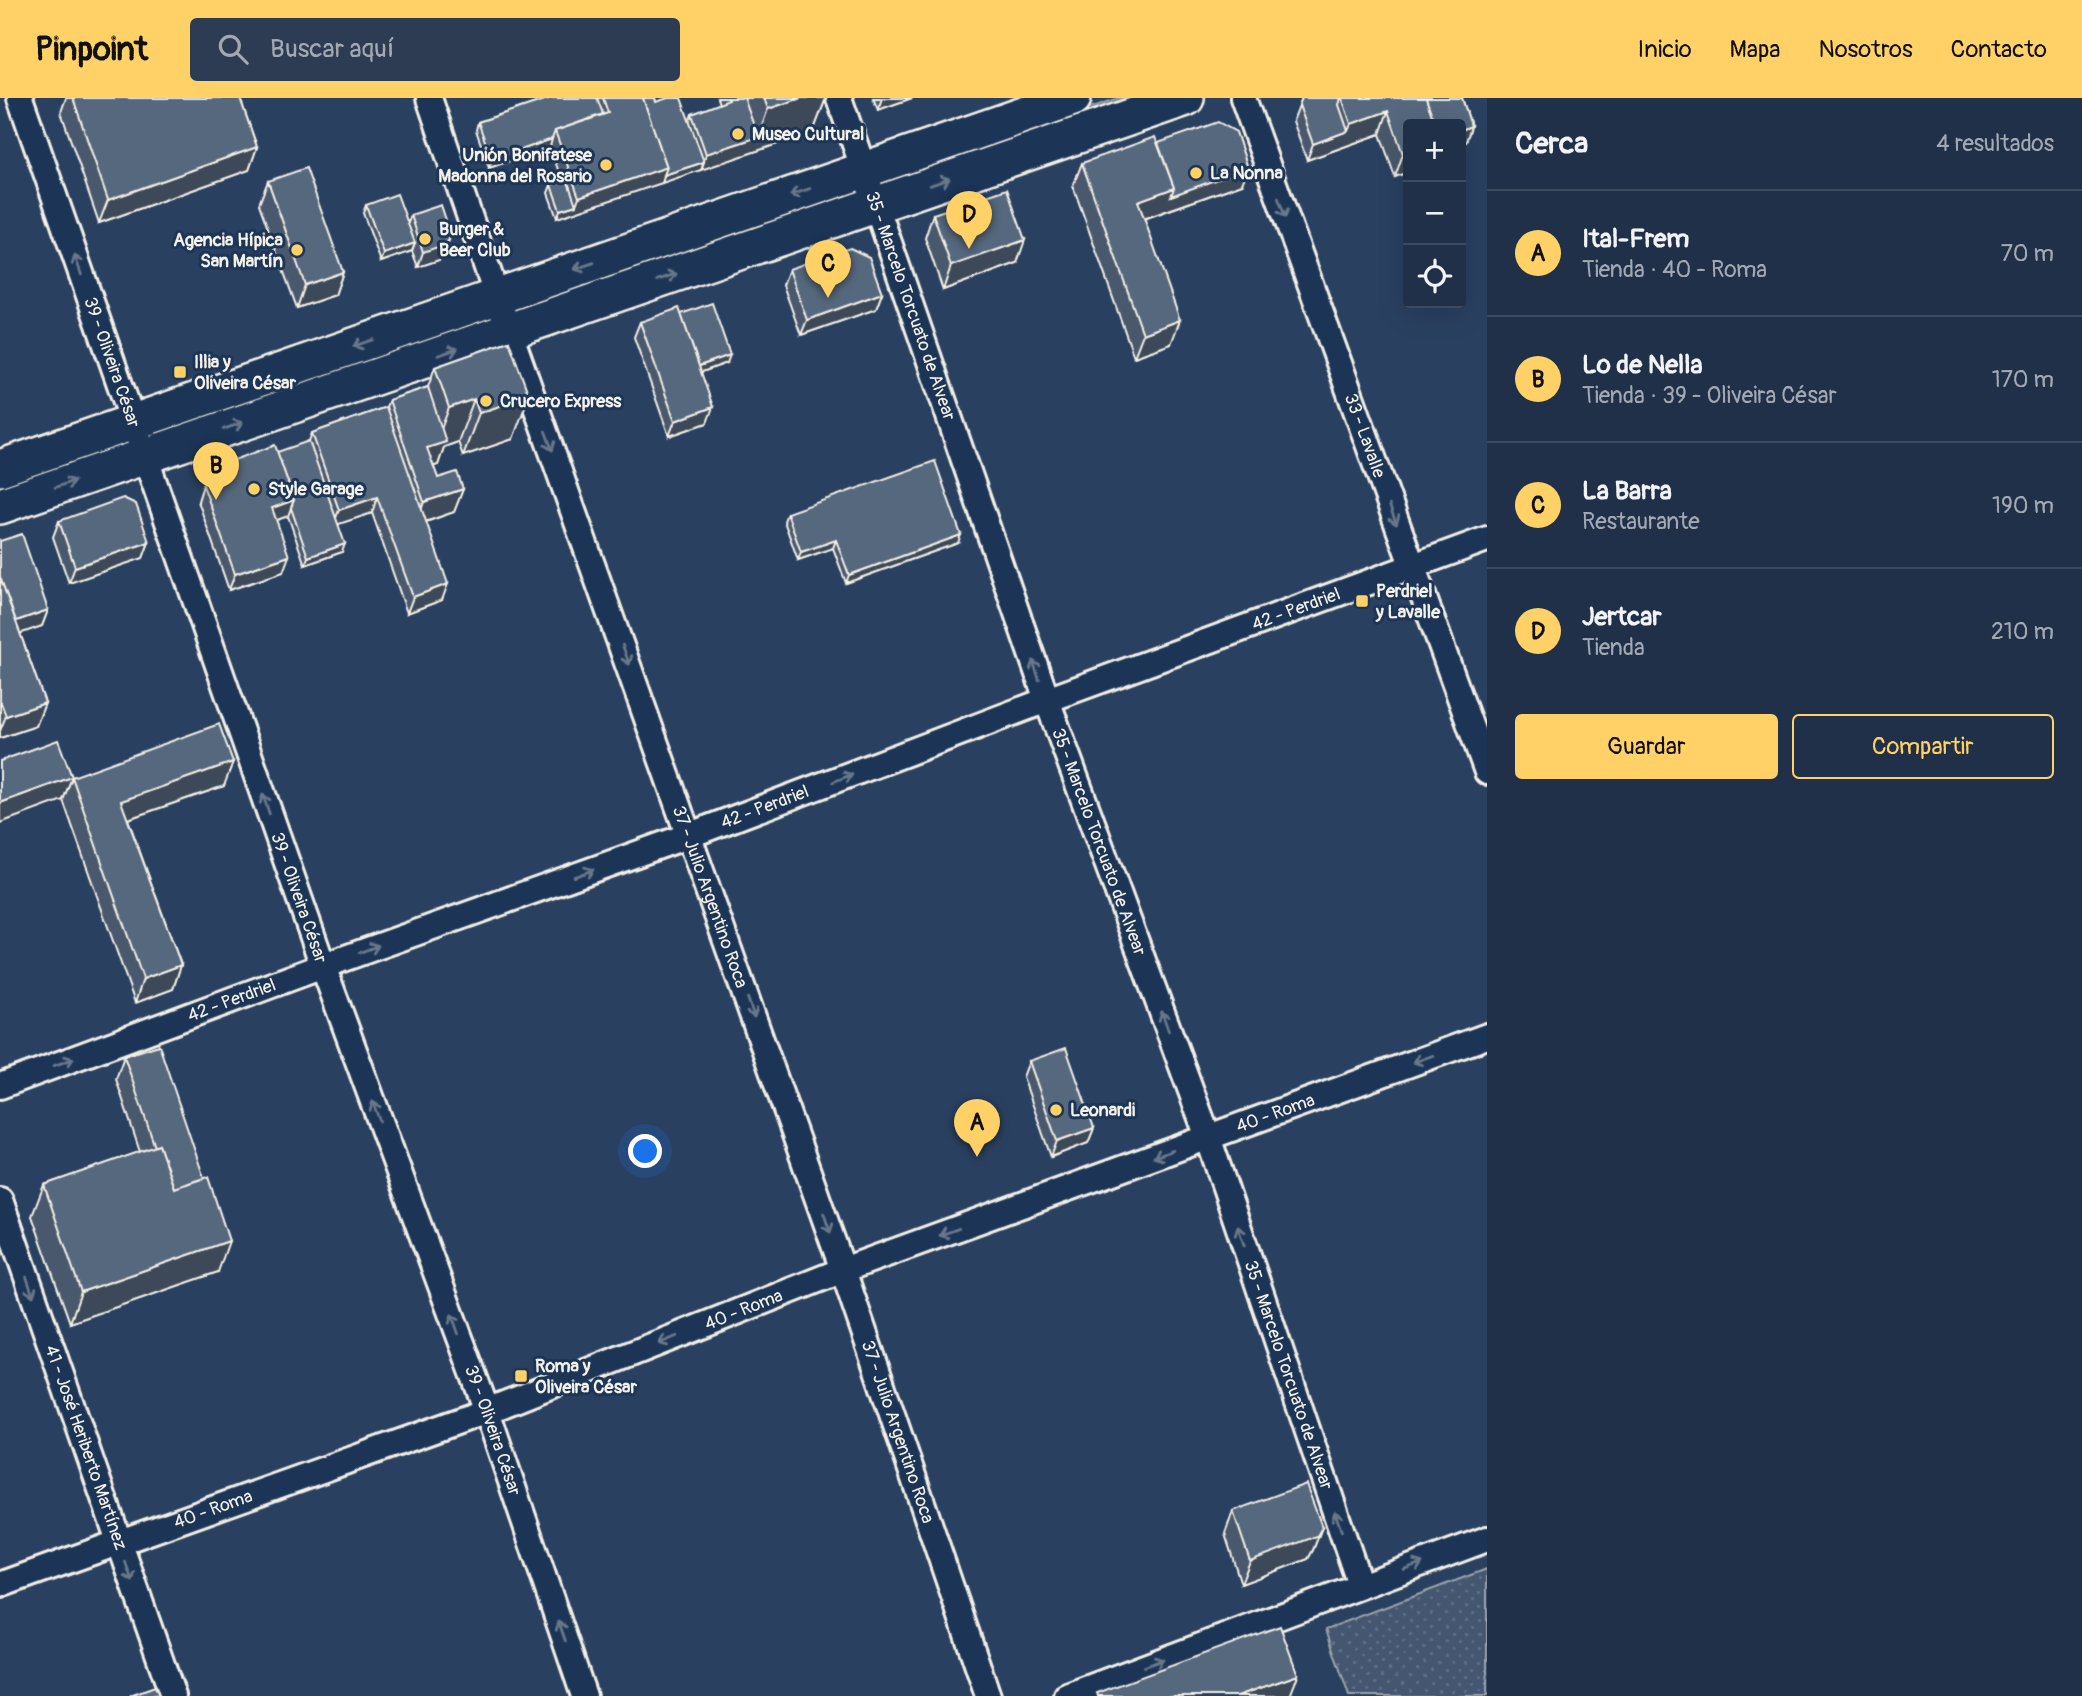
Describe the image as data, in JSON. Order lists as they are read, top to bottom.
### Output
{
  "streets": {
    "street": [
      "35 - Marcelo Torcuato de Alvear",
      "39 - Oliveira César",
      "33 - Lavalle",
      "42 - Perdriel",
      "37 - Julio Argentino Roca",
      "40 - Roma",
      "41 - José Heriberto Martínez"
    ]
  },
  "crossings": [
    ["35 - Marcelo Torcuato de Alvear", "42 - Perdriel"],
    ["35 - Marcelo Torcuato de Alvear", "40 - Roma"],
    ["39 - Oliveira César", "42 - Perdriel"],
    ["39 - Oliveira César", "40 - Roma"],
    ["33 - Lavalle", "42 - Perdriel"],
    ["42 - Perdriel", "37 - Julio Argentino Roca"],
    ["37 - Julio Argentino Roca", "40 - Roma"],
    ["40 - Roma", "41 - José Heriberto Martínez"]
  ],
  "one_way": [
    "35 - Marcelo Torcuato de Alvear",
    "39 - Oliveira César",
    "33 - Lavalle",
    "42 - Perdriel",
    "37 - Julio Argentino Roca",
    "40 - Roma",
    "41 - José Heriberto Martínez"
  ],
  "places": {
    "other": [
      "Museo Cultural",
      "Unión Bonifatese Madonna del Rosario",
      "La Nonna",
      "Burger & Beer Club",
      "Agencia Hípica San Martín",
      "Crucero Express",
      "Style Garage",
      "Leonardi"
    ],
    "transit": ["Illia y Oliveira César", "Perdriel y Lavalle", "Roma y Oliveira César"]
  },
  "page": {
    "header": "Pinpoint",
    "search": "Buscar aquí",
    "nav": [
      "Inicio",
      "Mapa",
      "Nosotros",
      "Contacto"
    ],
    "heading": ["Cerca", "4 resultados"],
    "map_buttons": ["+", "−"],
    "list": [
      {
        "mark": "A",
        "name": "Ital-Frem",
        "note": "Tienda · 40 - Roma",
        "value": "70 m"
      },
      {
        "mark": "B",
        "name": "Lo de Nella",
        "note": "Tienda · 39 - Oliveira César",
        "value": "170 m"
      },
      {
        "mark": "C",
        "name": "La Barra",
        "note": "Restaurante",
        "value": "190 m"
      },
      {
        "mark": "D",
        "name": "Jertcar",
        "note": "Tienda",
        "value": "210 m"
      }
    ],
    "pins": [
      "D",
      "C",
      "B",
      "A"
    ],
    "buttons": ["Guardar", "Compartir"]
  }
}
